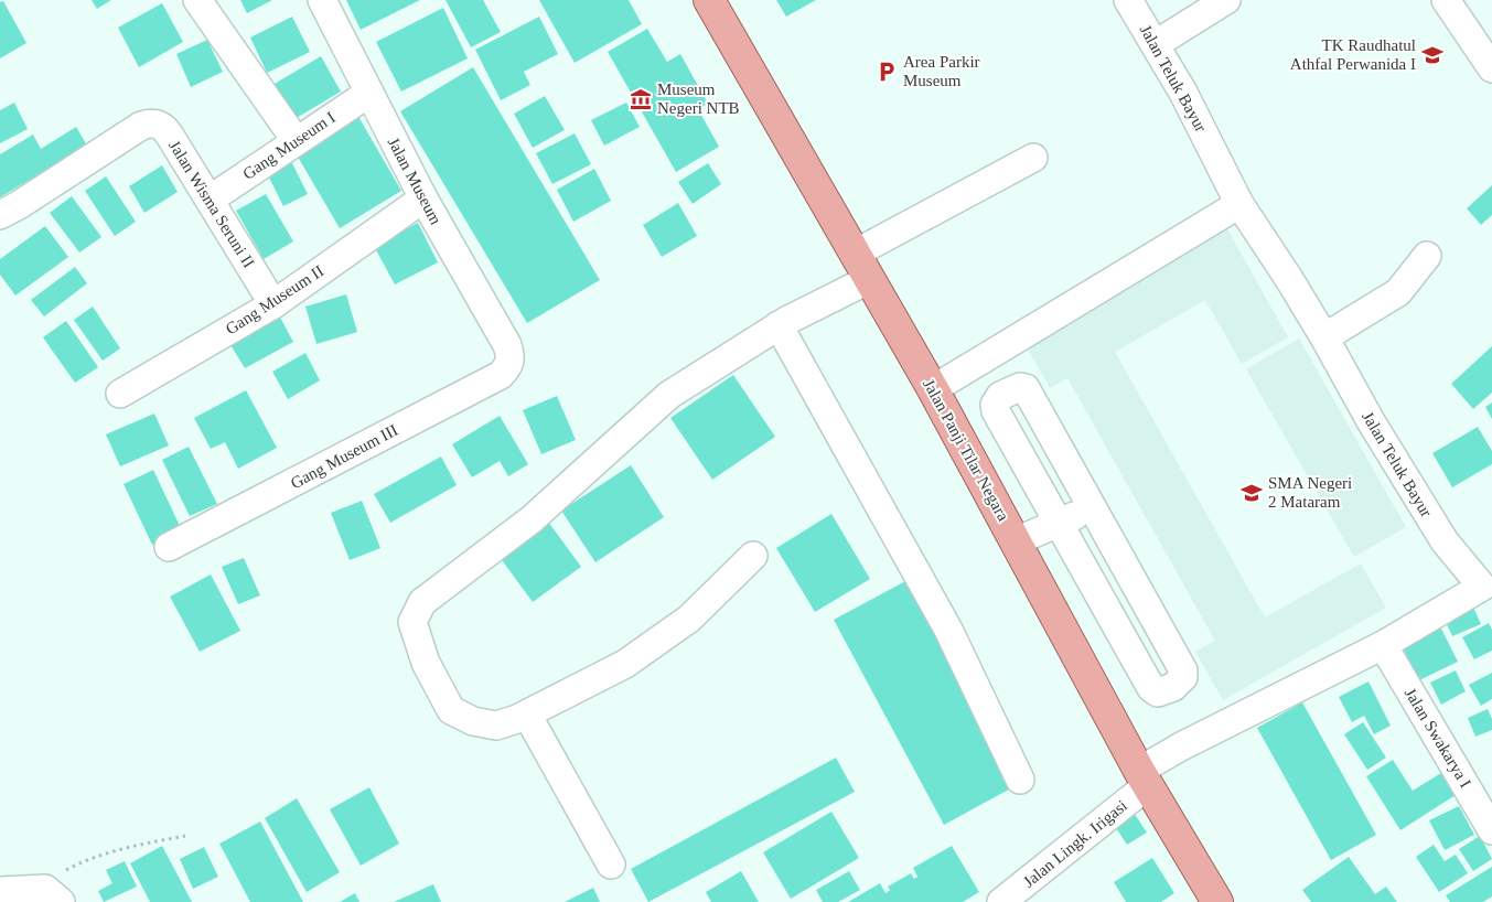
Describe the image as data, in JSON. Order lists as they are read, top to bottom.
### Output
{
  "streets": {
    "main road": ["Jalan Panji Tilar Negara"],
    "street": [
      "Jalan Teluk Bayur",
      "Gang Museum I",
      "Jalan Museum",
      "Jalan Wisma Seruni II",
      "Gang Museum II",
      "Gang Museum III",
      "Jalan Swakarya I",
      "Jalan Lingk. Irigasi"
    ]
  },
  "crossings": [
    ["Jalan Teluk Bayur", "Jalan Panji Tilar Negara"],
    ["Jalan Teluk Bayur", "Jalan Swakarya I"],
    ["Jalan Teluk Bayur", "Jalan Lingk. Irigasi"],
    ["Gang Museum I", "Jalan Museum"],
    ["Gang Museum I", "Jalan Wisma Seruni II"],
    ["Jalan Museum", "Gang Museum II"],
    ["Jalan Museum", "Gang Museum III"],
    ["Jalan Wisma Seruni II", "Gang Museum II"],
    ["Jalan Panji Tilar Negara", "Jalan Lingk. Irigasi"]
  ],
  "places": {
    "school or university": ["TK Raudhatul Athfal Perwanida I", "SMA Negeri 2 Mataram"],
    "parking": ["Area Parkir Museum"],
    "museum": ["Museum Negeri NTB"]
  }
}
